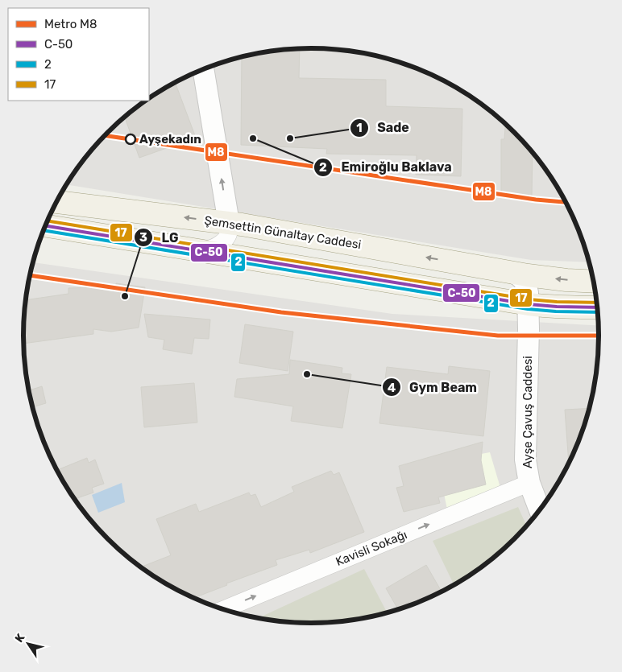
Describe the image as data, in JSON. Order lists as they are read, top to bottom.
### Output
{
  "streets": {
    "main road": ["Şemsettin Günaltay Caddesi"],
    "street": ["Ayşe Çavuş Caddesi", "Kavisli Sokağı"]
  },
  "crossings": [
    ["Ayşe Çavuş Caddesi", "Kavisli Sokağı"]
  ],
  "one_way": ["Kavisli Sokağı"],
  "places": [
    "Emiroğlu Baklava",
    "Sade",
    "Ayşekadın",
    "LG",
    "Gym Beam"
  ],
  "lines": [
    "metro line M8",
    "transit line 17",
    "transit line C-50",
    "transit line 2"
  ],
  "legend": [
    "Metro M8",
    "C-50",
    "2",
    "17"
  ],
  "north": "top left"
}
